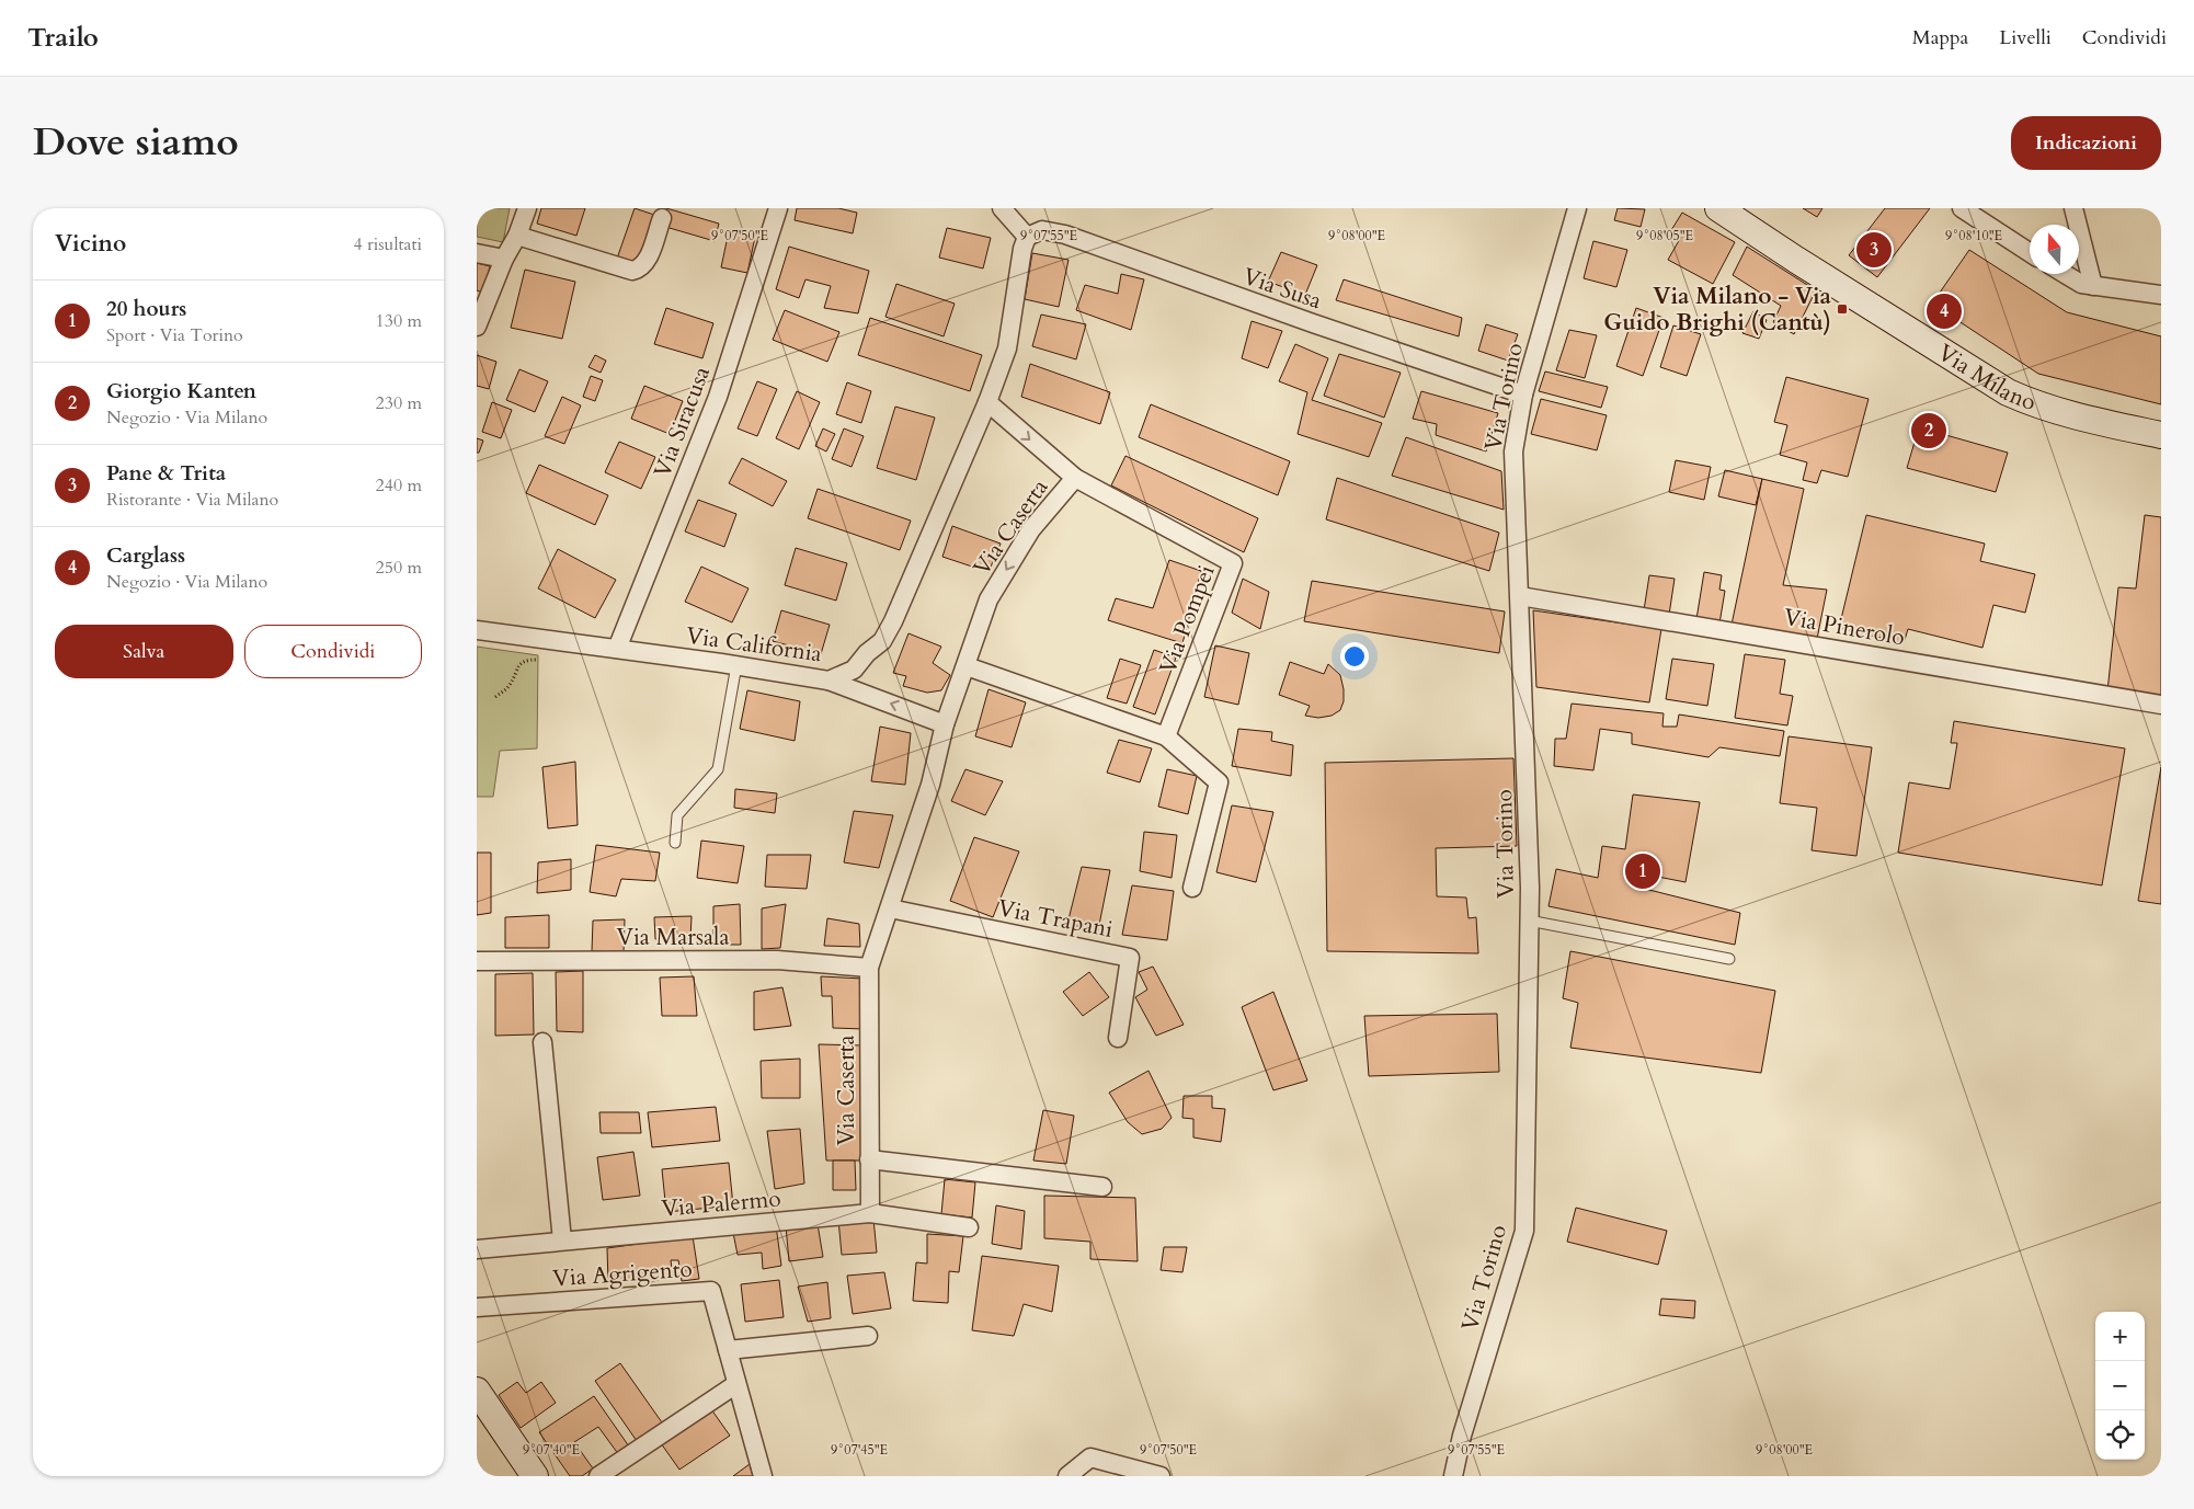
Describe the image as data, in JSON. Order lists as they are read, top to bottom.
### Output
{
  "streets": {
    "main road": ["Via Milano"],
    "street": [
      "Via Susa",
      "Via Torino",
      "Via Siracusa",
      "Via Caserta",
      "Via Pompei",
      "Via Pinerolo",
      "Via California",
      "Via Trapani",
      "Via Marsala",
      "Via Palermo",
      "Via Agrigento"
    ]
  },
  "crossings": [
    ["Via Susa", "Via Torino"],
    ["Via Torino", "Via Pinerolo"],
    ["Via Siracusa", "Via California"],
    ["Via Caserta", "Via Pompei"],
    ["Via Caserta", "Via California"],
    ["Via Caserta", "Via Trapani"],
    ["Via Caserta", "Via Marsala"],
    ["Via Caserta", "Via Palermo"]
  ],
  "places": {
    "transit": ["Via Milano - Via Guido Brighi (Cantù)"]
  },
  "north": "top",
  "page": {
    "header": "Trailo",
    "nav": ["Mappa", "Livelli", "Condividi"],
    "title": "Dove siamo",
    "buttons": [
      "Indicazioni",
      ["Salva", "Condividi"]
    ],
    "heading": ["Vicino", "4 risultati"],
    "pins": [
      "3",
      "4",
      "2",
      "1"
    ],
    "list": [
      {
        "mark": "1",
        "name": "20 hours",
        "note": "Sport · Via Torino",
        "value": "130 m"
      },
      {
        "mark": "2",
        "name": "Giorgio Kanten",
        "note": "Negozio · Via Milano",
        "value": "230 m"
      },
      {
        "mark": "3",
        "name": "Pane & Trita",
        "note": "Ristorante · Via Milano",
        "value": "240 m"
      },
      {
        "mark": "4",
        "name": "Carglass",
        "note": "Negozio · Via Milano",
        "value": "250 m"
      }
    ],
    "map_buttons": ["+", "−"]
  },
  "coordinates": [
    "9°08'00\"E",
    "9°08'05\"E",
    "9°08'10\"E",
    "9°07'50\"E",
    "9°07'55\"E",
    "9°07'40\"E",
    "9°07'45\"E"
  ]
}
